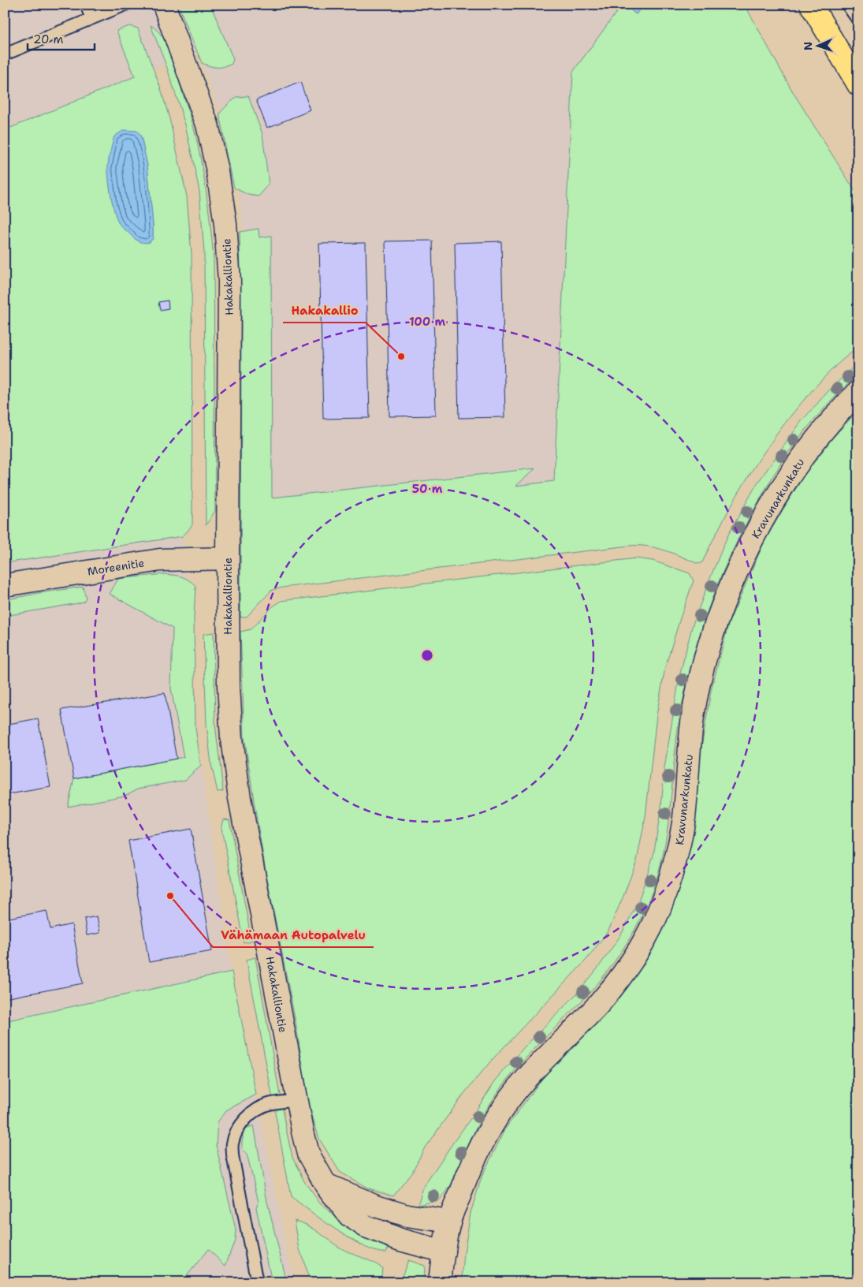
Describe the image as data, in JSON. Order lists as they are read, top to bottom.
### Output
{
  "streets": {
    "street": ["Hakakalliontie", "Kravunarkunkatu", "Moreenitie"]
  },
  "crossings": [
    ["Hakakalliontie", "Kravunarkunkatu"],
    ["Hakakalliontie", "Moreenitie"]
  ],
  "places": ["Hakakallio", "Vähämaan Autopalvelu"],
  "scale_bar": "20 m",
  "north": "left",
  "rings": ["100 m", "50 m"]
}
